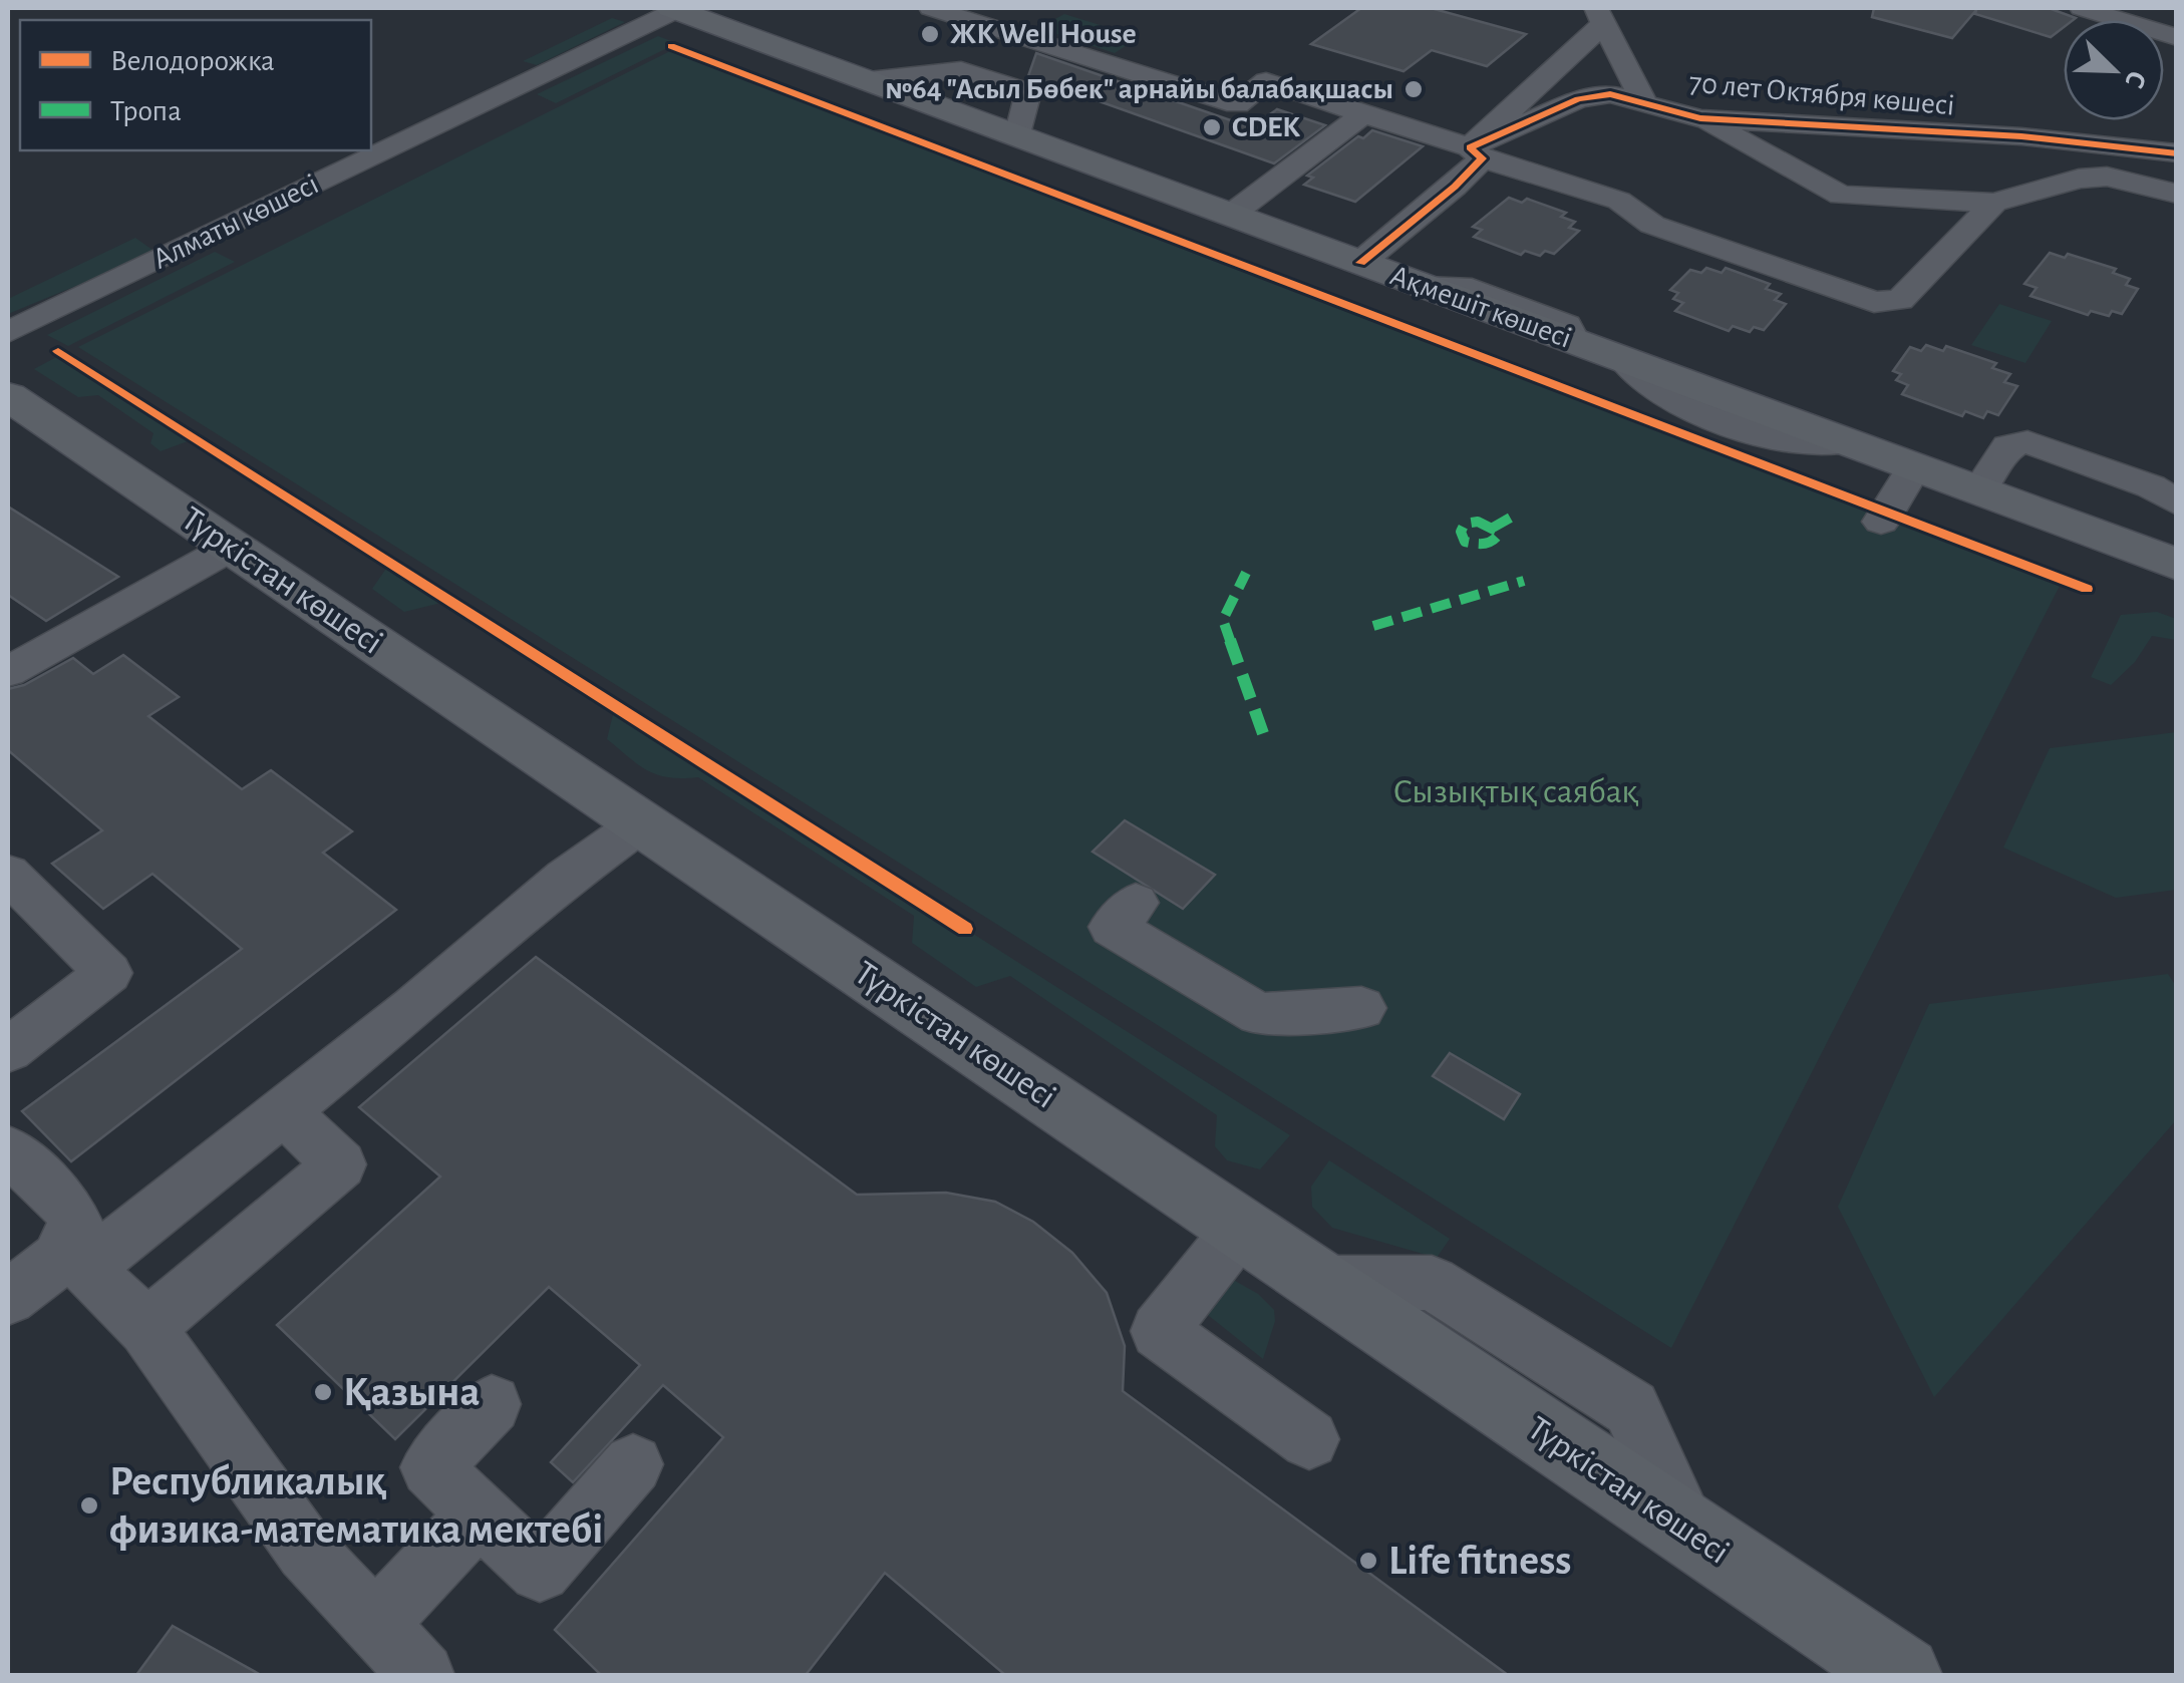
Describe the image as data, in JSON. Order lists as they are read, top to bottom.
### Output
{
  "streets": {
    "main road": ["Ақмешіт көшесі", "Түркістан көшесі"],
    "street": ["70 лет Октября көшесі", "Алматы көшесі"]
  },
  "crossings": [
    ["70 лет Октября көшесі", "Ақмешіт көшесі"],
    ["Алматы көшесі", "Ақмешіт көшесі"]
  ],
  "parks": ["Сызықтық саябақ"],
  "places": [
    "ЖК Well House",
    "№64 \"Асыл Бөбек\" арнайы балабақшасы",
    "CDEK",
    "Қазына",
    "Республикалық физика-математика мектебі",
    "Life fitness"
  ],
  "legend": ["Велодорожка", "Тропа"],
  "north": "bottom right"
}
